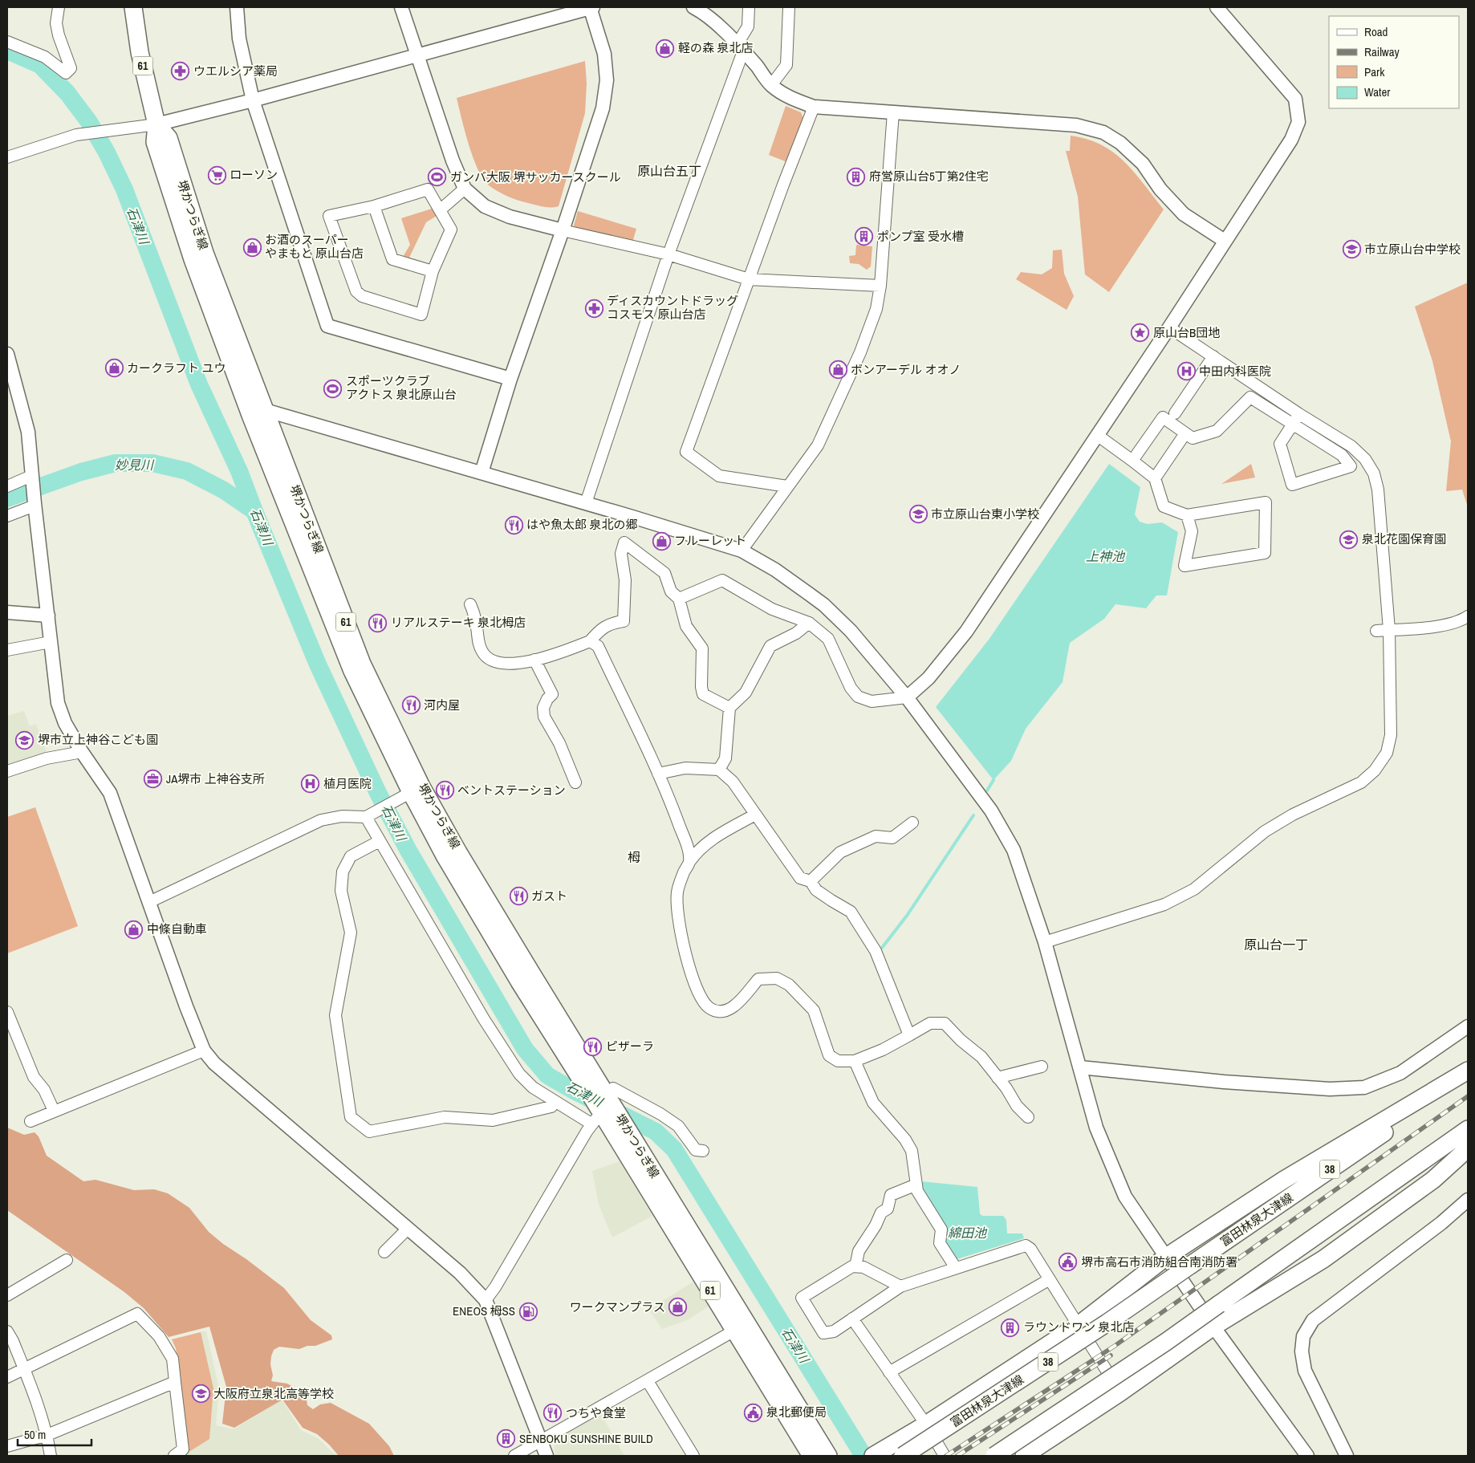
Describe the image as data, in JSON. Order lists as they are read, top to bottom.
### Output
{
  "streets": {
    "main road": [
      "61",
      "堺かつらぎ線",
      "38",
      "富田林泉大津線"
    ]
  },
  "districts": ["原山台五丁", "栂", "原山台一丁"],
  "water": [
    "石津川",
    "妙見川",
    "上神池",
    "綿田池"
  ],
  "places": {
    "shop": [
      "軽の森 泉北店",
      "お酒のスーパー やまもと 原山台店",
      "カークラフト ユウ",
      "ボンアーデル オオノ",
      "フルーレット",
      "中條自動車",
      "ワークマンプラス"
    ],
    "pharmacy": ["ウエルシア薬局", "ディスカウントドラッグ コスモス 原山台店"],
    "supermarket": ["ローソン"],
    "building": [
      "府営原山台5丁第2住宅",
      "ポンプ室 受水槽",
      "ラウンドワン 泉北店",
      "SENBOKU SUNSHINE BUILD"
    ],
    "sports": ["ガンバ大阪 堺サッカースクール", "スポーツクラブ アクトス 泉北原山台"],
    "school or university": [
      "市立原山台中学校",
      "市立原山台東小学校",
      "泉北花園保育園",
      "堺市立上神谷こども園",
      "大阪府立泉北高等学校"
    ],
    "place": ["原山台B団地"],
    "hospital": ["中田内科医院", "植月医院"],
    "restaurant": [
      "はや魚太郎 泉北の郷",
      "リアルステーキ 泉北栂店",
      "河内屋",
      "ベントステーション",
      "ガスト",
      "ピザーラ",
      "つちや食堂"
    ],
    "office": ["JA堺市 上神谷支所"],
    "public building": ["堺市高石市消防組合南消防署", "泉北郵便局"],
    "fuel station": ["ENEOS 栂SS"]
  },
  "legend": [
    "Road",
    "Railway",
    "Park",
    "Water"
  ],
  "scale_bar": "50 m"
}
